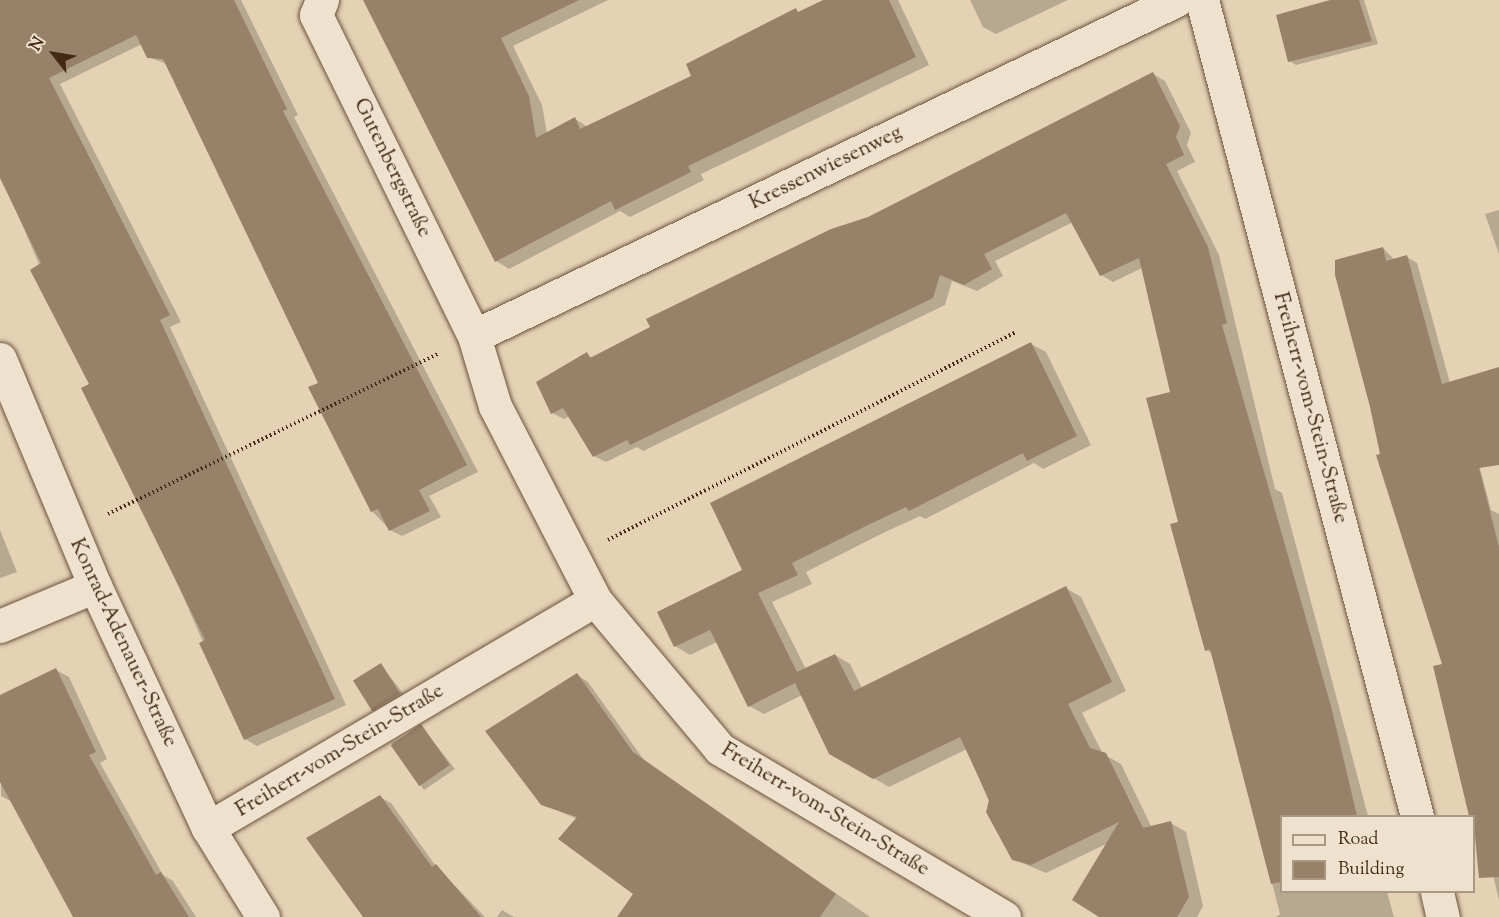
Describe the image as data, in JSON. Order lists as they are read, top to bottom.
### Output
{
  "streets": {
    "street": [
      "Gutenbergstraße",
      "Kressenwiesenweg",
      "Freiherr-vom-Stein-Straße",
      "Konrad-Adenauer-Straße"
    ]
  },
  "crossings": [
    ["Gutenbergstraße", "Kressenwiesenweg"],
    ["Gutenbergstraße", "Freiherr-vom-Stein-Straße"],
    ["Kressenwiesenweg", "Freiherr-vom-Stein-Straße"],
    ["Freiherr-vom-Stein-Straße", "Konrad-Adenauer-Straße"]
  ],
  "legend": ["Road", "Building"],
  "north": "top left"
}
